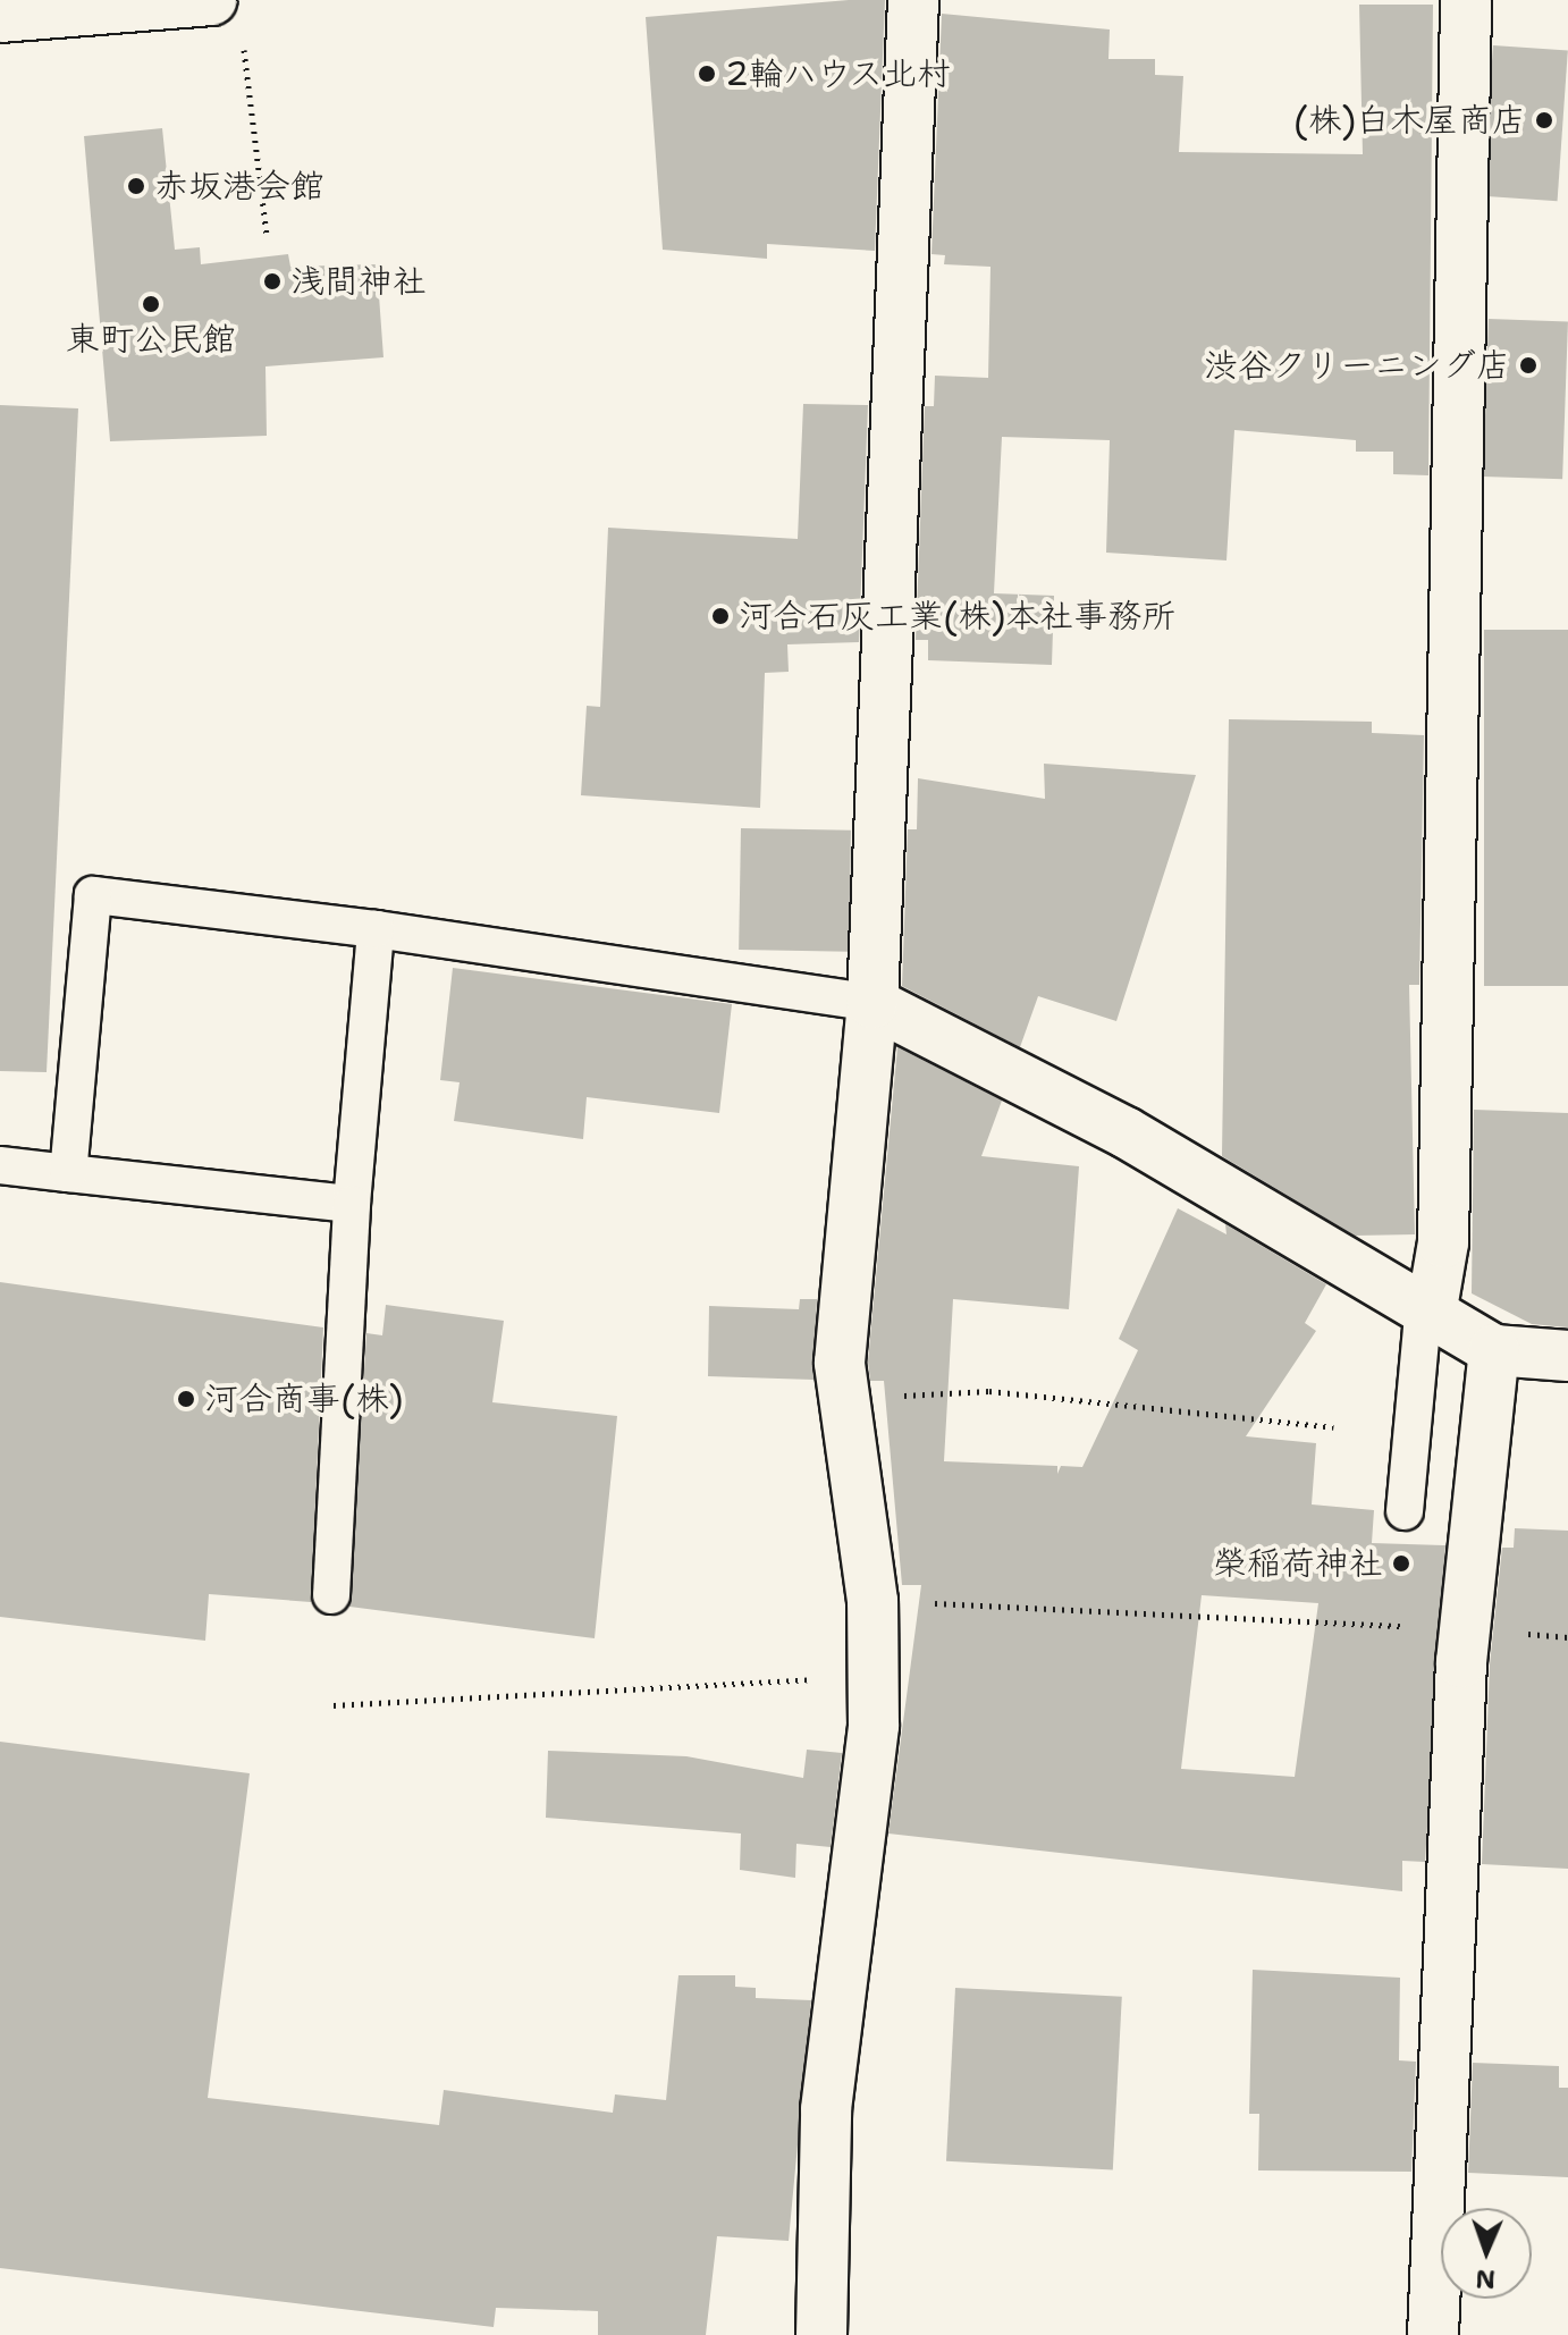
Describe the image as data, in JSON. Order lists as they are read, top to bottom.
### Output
{
  "places": [
    "2輪ハウス北村",
    "(株)白木屋商店",
    "赤坂港会館",
    "浅間神社",
    "東町公民館",
    "渋谷クリーニング店",
    "河合石灰工業(株)本社事務所",
    "河合商事(株)",
    "榮稲荷神社"
  ],
  "north": "bottom"
}
